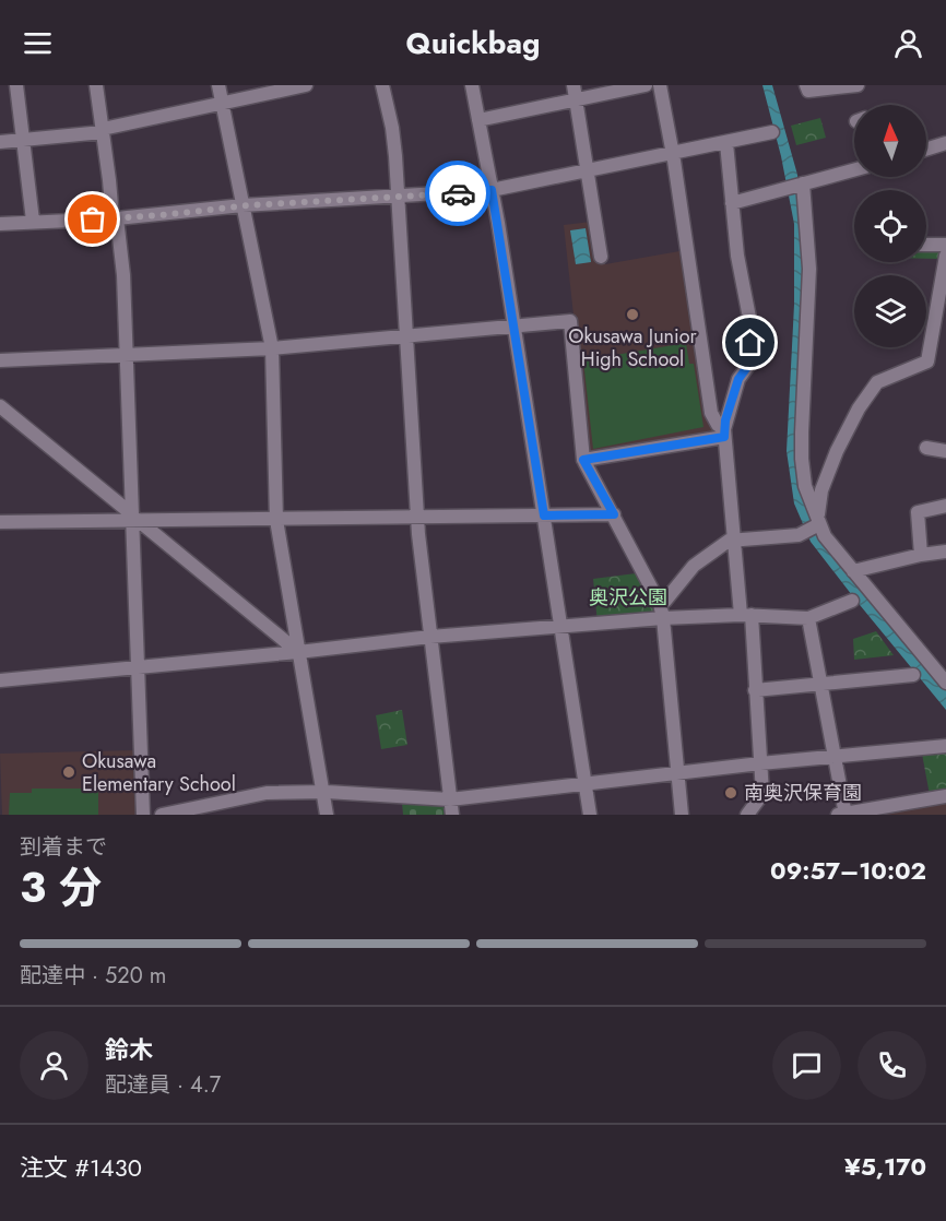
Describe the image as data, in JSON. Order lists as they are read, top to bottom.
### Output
{
  "parks": ["奥沢公園"],
  "places": ["Okusawa Junior High School", "Okusawa Elementary School", "南奥沢保育園"],
  "north": "top",
  "page": {
    "header": "Quickbag",
    "heading": ["3 分", "到着まで", "09:57–10:02"],
    "panel": [
      "鈴木",
      "配達員 · 4.7",
      "注文 #1430",
      "¥5,170"
    ],
    "bar": "配達中 · 520 m"
  }
}
